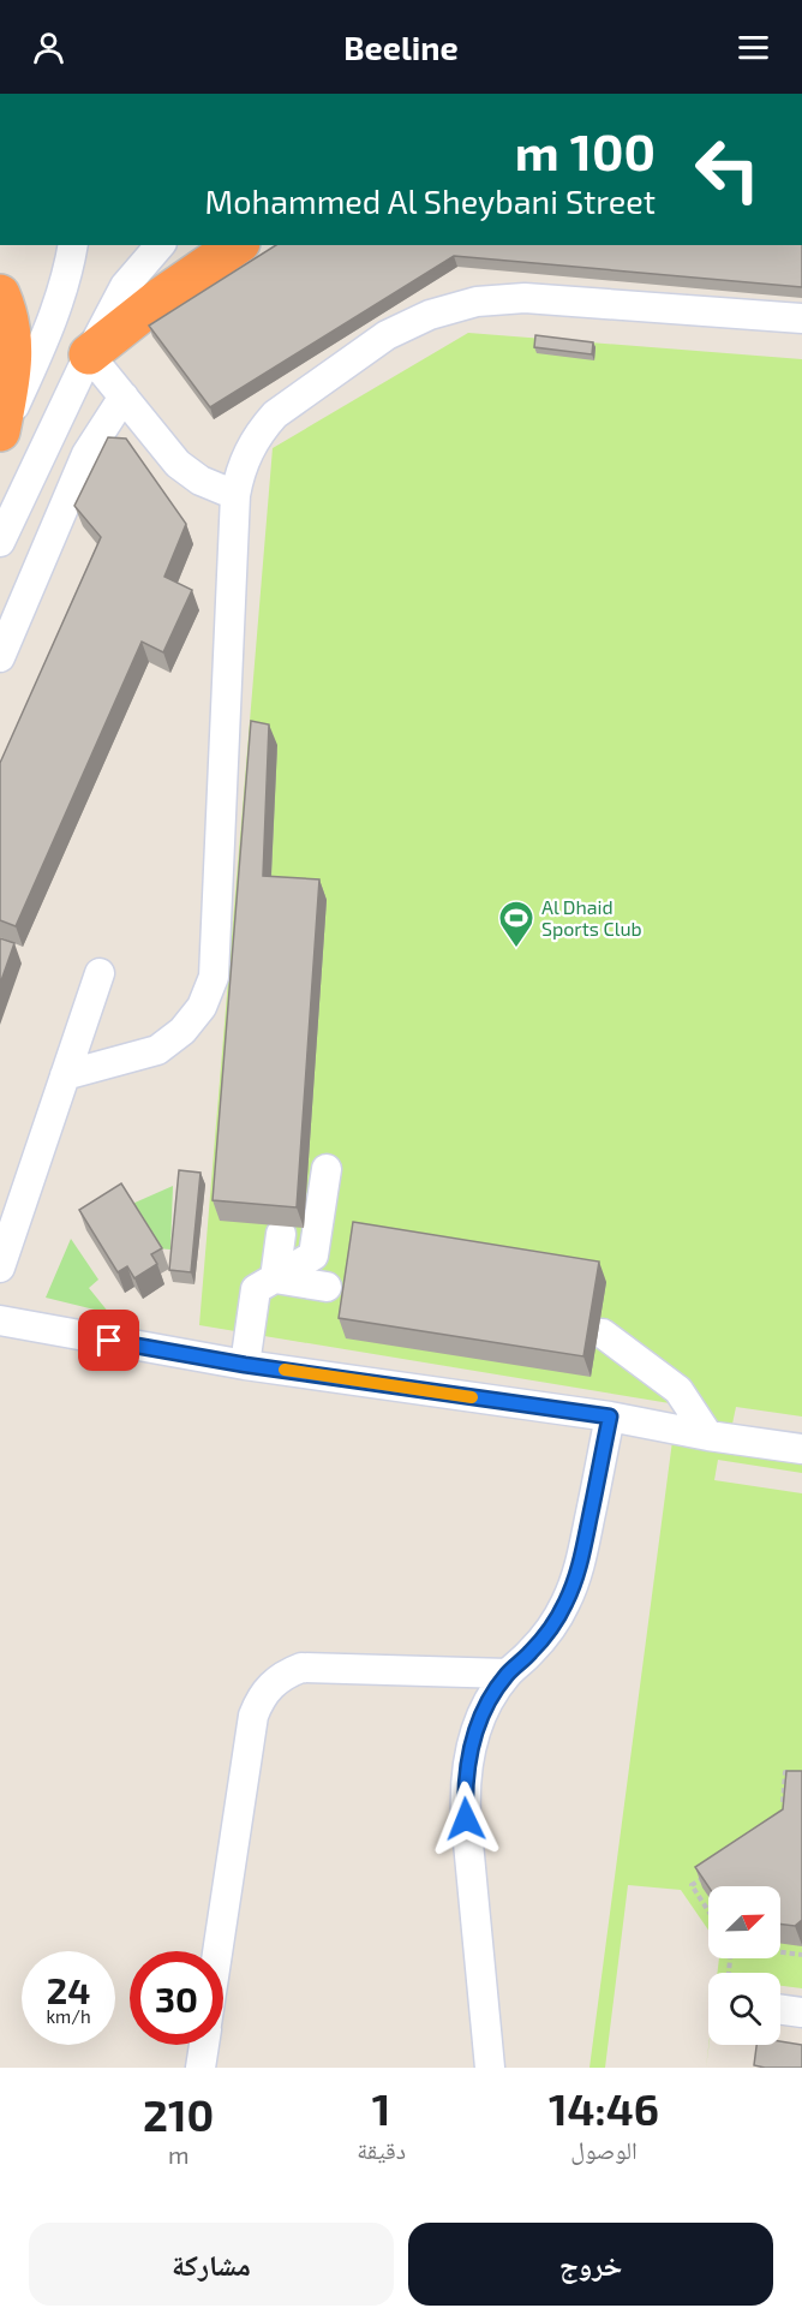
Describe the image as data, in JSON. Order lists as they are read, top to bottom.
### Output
{
  "places": {
    "sports": ["Al Dhaid Sports Club"]
  },
  "north": "top right",
  "page": {
    "header": "Beeline",
    "turn": ["100 m", "Mohammed Al Sheybani Street"],
    "speed": "24 km/h",
    "limit": "30",
    "eta": [
      "14:46",
      "الوصول",
      "1",
      "دقيقة",
      "210",
      "m"
    ],
    "buttons": ["خروج", "مشاركة"]
  }
}
